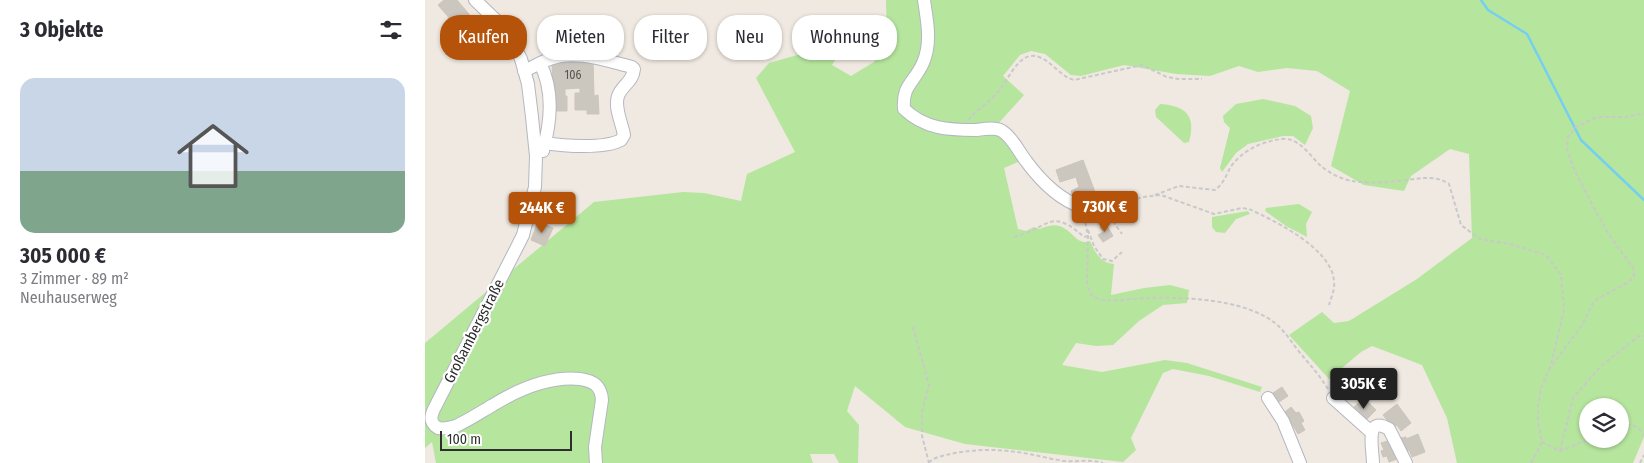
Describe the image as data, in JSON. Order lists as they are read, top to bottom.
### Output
{
  "streets": {
    "street": ["Großambergstraße"]
  },
  "house_numbers": ["106"],
  "scale_bar": "100 m",
  "page": {
    "heading": "3 Objekte",
    "chip": [
      "Kaufen",
      "Mieten",
      "Filter",
      "Neu",
      "Wohnung"
    ],
    "list": [
      {
        "name": "305 000 €",
        "note": "3 Zimmer · 89 m² · Neuhauserweg"
      }
    ],
    "price": ["730K €", "244K €", "305K €"],
    "scale": "100 m"
  }
}
